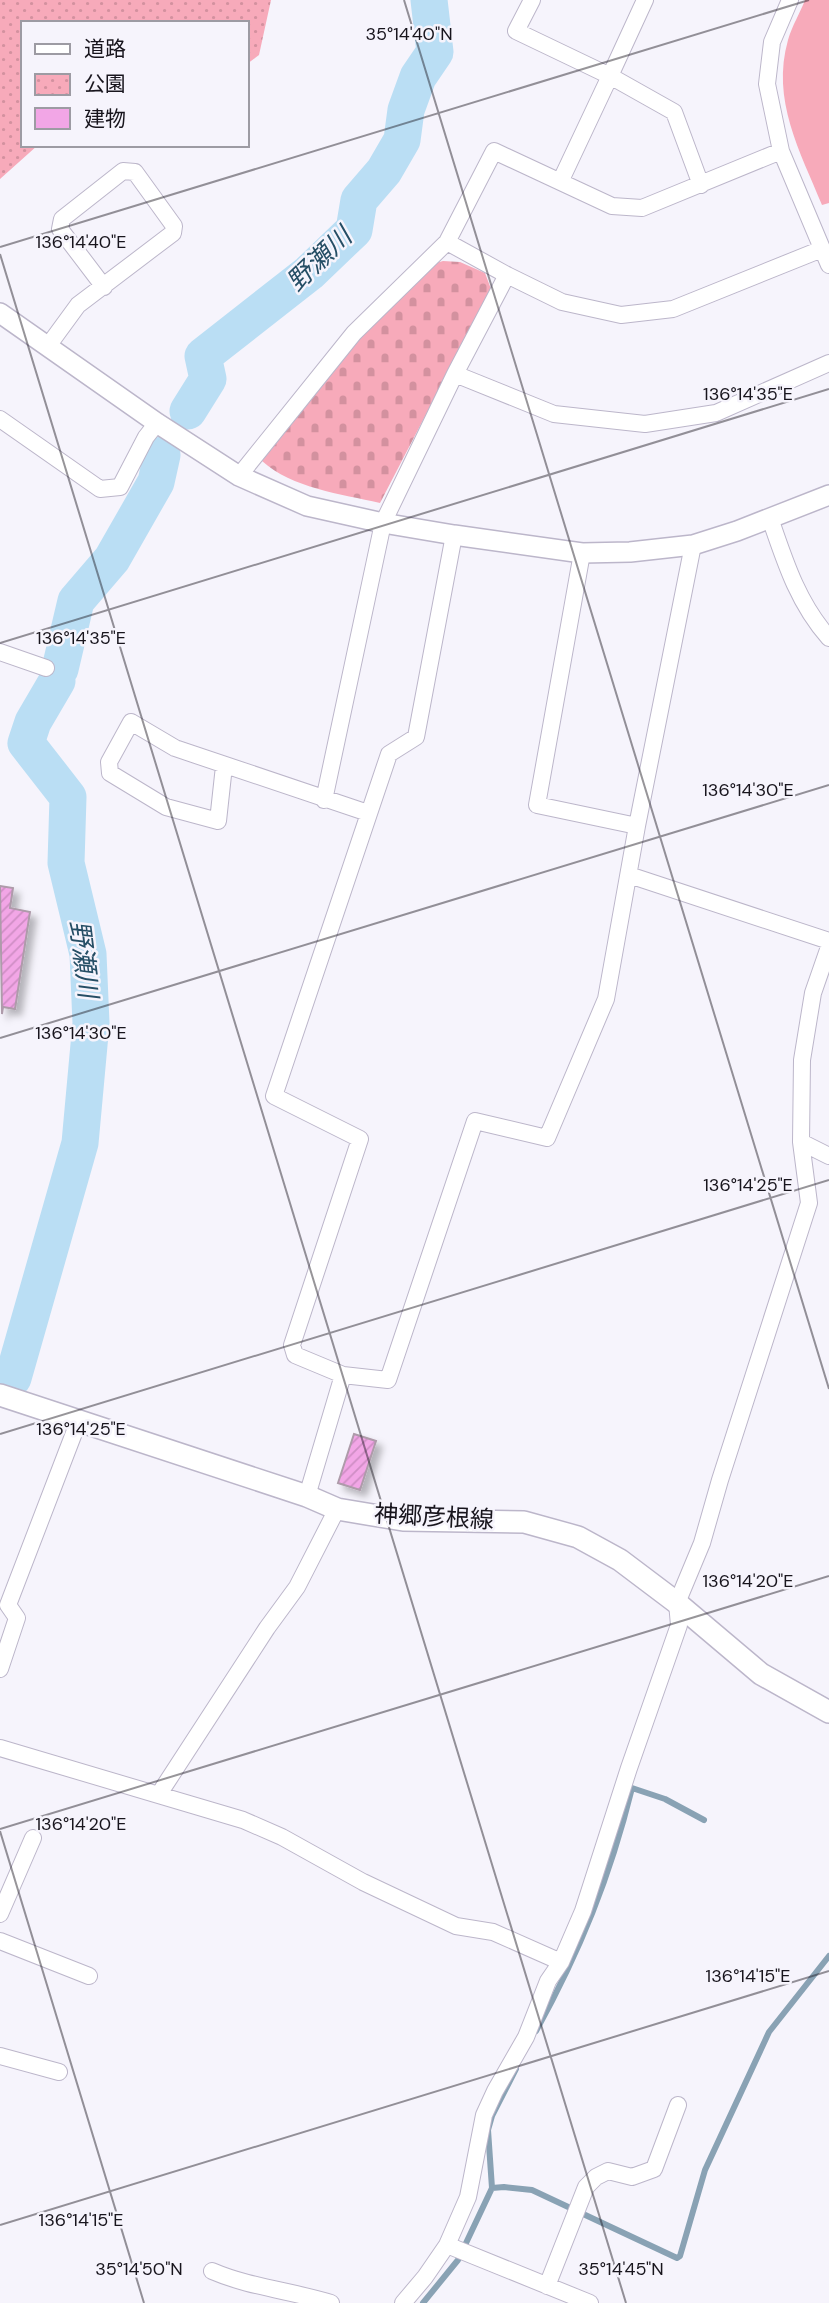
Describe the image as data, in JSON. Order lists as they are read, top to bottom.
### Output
{
  "streets": {
    "main road": ["神郷彦根線"]
  },
  "water": ["野瀬川"],
  "legend": ["道路", "公園", "建物"],
  "coordinates": [
    "35°14'40\"N",
    "136°14'40\"E",
    "136°14'35\"E",
    "136°14'30\"E",
    "136°14'25\"E",
    "136°14'20\"E",
    "136°14'15\"E",
    "35°14'50\"N",
    "35°14'45\"N"
  ]
}
